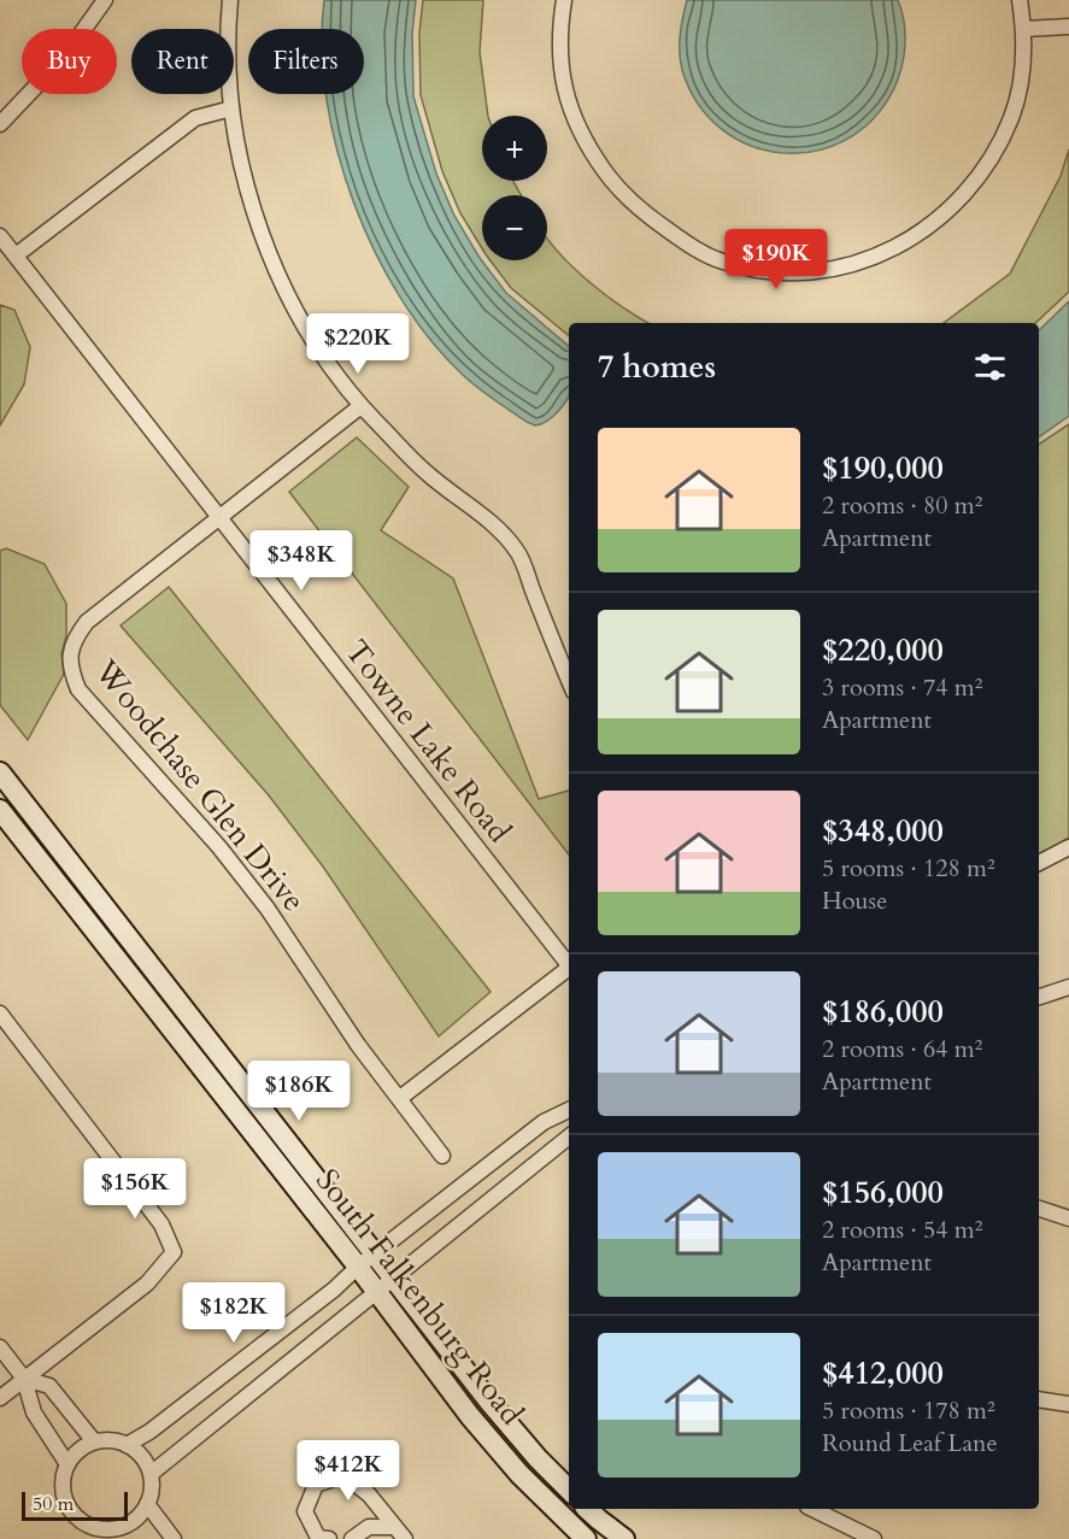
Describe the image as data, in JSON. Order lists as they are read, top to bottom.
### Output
{
  "streets": {
    "street": ["Towne Lake Road", "Woodchase Glen Drive", "South Falkenburg Road"]
  },
  "crossings": [
    ["Towne Lake Road", "Woodchase Glen Drive"]
  ],
  "scale_bar": "50 m",
  "page": {
    "chip": ["Buy", "Rent", "Filters"],
    "map_buttons": ["+", "−"],
    "price": [
      "$190K",
      "$220K",
      "$348K",
      "$186K",
      "$156K",
      "$182K",
      "$412K"
    ],
    "heading": "7 homes",
    "list": [
      {
        "name": "$190,000",
        "note": "2 rooms · 80 m² · Apartment"
      },
      {
        "name": "$220,000",
        "note": "3 rooms · 74 m² · Apartment"
      },
      {
        "name": "$348,000",
        "note": "5 rooms · 128 m² · House"
      },
      {
        "name": "$186,000",
        "note": "2 rooms · 64 m² · Apartment"
      },
      {
        "name": "$156,000",
        "note": "2 rooms · 54 m² · Apartment"
      },
      {
        "name": "$412,000",
        "note": "5 rooms · 178 m² · Round Leaf Lane"
      }
    ],
    "scale": "50 m"
  }
}
